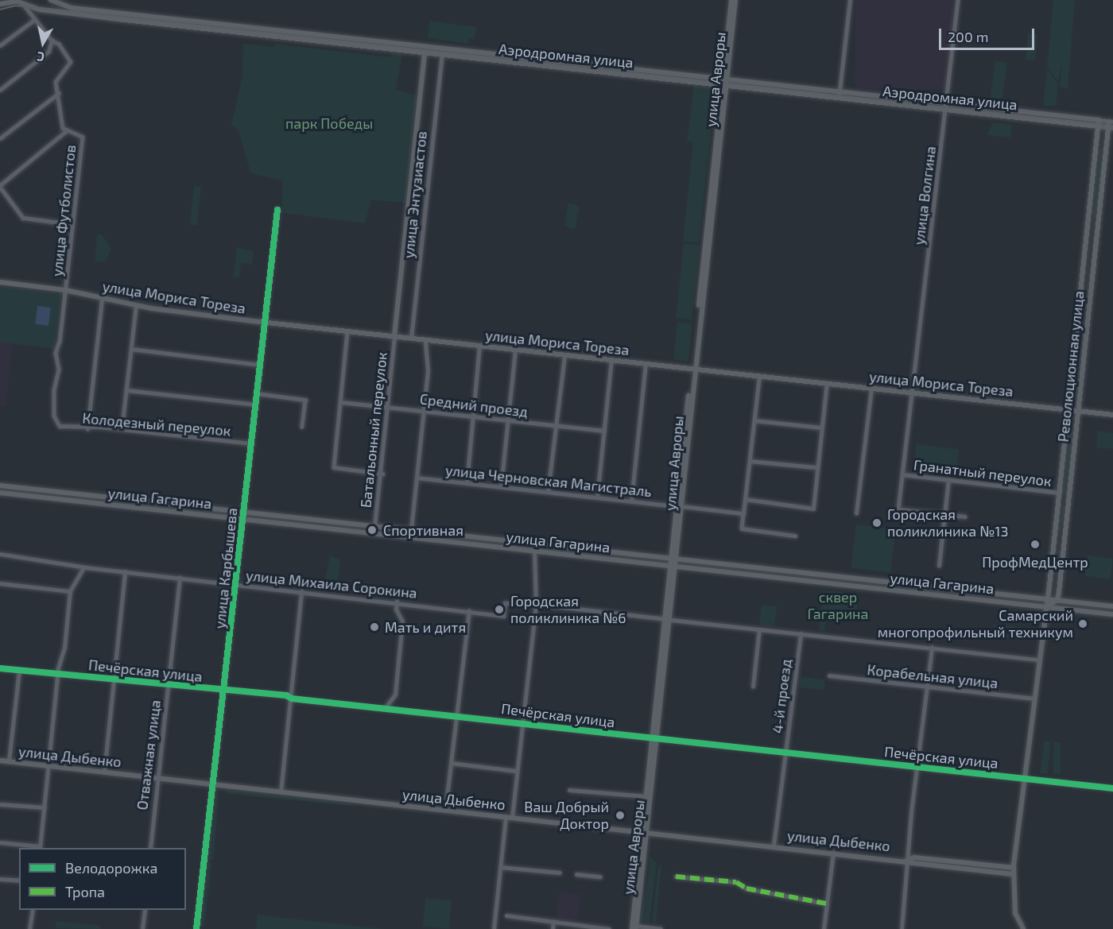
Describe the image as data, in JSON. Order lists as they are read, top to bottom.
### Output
{
  "streets": {
    "main road": [
      "Аэродромная улица",
      "улица Авроры",
      "улица Энтузиастов",
      "улица Мориса Тореза",
      "Революционная улица",
      "улица Гагарина",
      "улица Дыбенко"
    ],
    "street": [
      "улица Волгина",
      "улица Футболистов",
      "Средний проезд",
      "Колодезный переулок",
      "Батальонный переулок",
      "Гранатный переулок",
      "улица Черновская Магистраль",
      "улица Карбышева",
      "улица Михаила Сорокина",
      "Печёрская улица",
      "Корабельная улица",
      "4-й проезд",
      "Отважная улица"
    ]
  },
  "crossings": [
    ["Аэродромная улица", "улица Авроры"],
    ["Аэродромная улица", "улица Энтузиастов"],
    ["Аэродромная улица", "улица Волгина"],
    ["Аэродромная улица", "Революционная улица"],
    ["улица Авроры", "улица Мориса Тореза"],
    ["улица Авроры", "улица Черновская Магистраль"],
    ["улица Авроры", "улица Гагарина"],
    ["улица Авроры", "Печёрская улица"],
    ["улица Авроры", "улица Дыбенко"],
    ["улица Энтузиастов", "улица Мориса Тореза"],
    ["улица Энтузиастов", "Батальонный переулок"],
    ["улица Волгина", "улица Мориса Тореза"],
    ["улица Волгина", "Гранатный переулок"],
    ["улица Футболистов", "улица Мориса Тореза"],
    ["улица Футболистов", "Колодезный переулок"],
    ["улица Мориса Тореза", "Революционная улица"],
    ["улица Мориса Тореза", "Батальонный переулок"],
    ["улица Мориса Тореза", "улица Карбышева"],
    ["Революционная улица", "Гранатный переулок"],
    ["Революционная улица", "улица Гагарина"],
    ["Революционная улица", "Печёрская улица"],
    ["Революционная улица", "Корабельная улица"],
    ["Революционная улица", "улица Дыбенко"],
    ["Средний проезд", "Батальонный переулок"],
    ["Колодезный переулок", "улица Карбышева"],
    ["Батальонный переулок", "улица Гагарина"],
    ["улица Гагарина", "улица Карбышева"],
    ["улица Карбышева", "улица Михаила Сорокина"],
    ["улица Карбышева", "Печёрская улица"],
    ["улица Карбышева", "улица Дыбенко"],
    ["улица Михаила Сорокина", "Отважная улица"],
    ["Печёрская улица", "4-й проезд"],
    ["Печёрская улица", "Отважная улица"],
    ["4-й проезд", "улица Дыбенко"],
    ["Отважная улица", "улица Дыбенко"]
  ],
  "parks": ["парк Победы", "сквер Гагарина"],
  "places": [
    "Городская поликлиника №13",
    "Спортивная",
    "ПрофМедЦентр",
    "Городская поликлиника №6",
    "Самарский многопрофильный техникум",
    "Мать и дитя",
    "Ваш Добрый Доктор"
  ],
  "legend": ["Велодорожка", "Тропа"],
  "scale_bar": "200 m",
  "north": "bottom"
}
